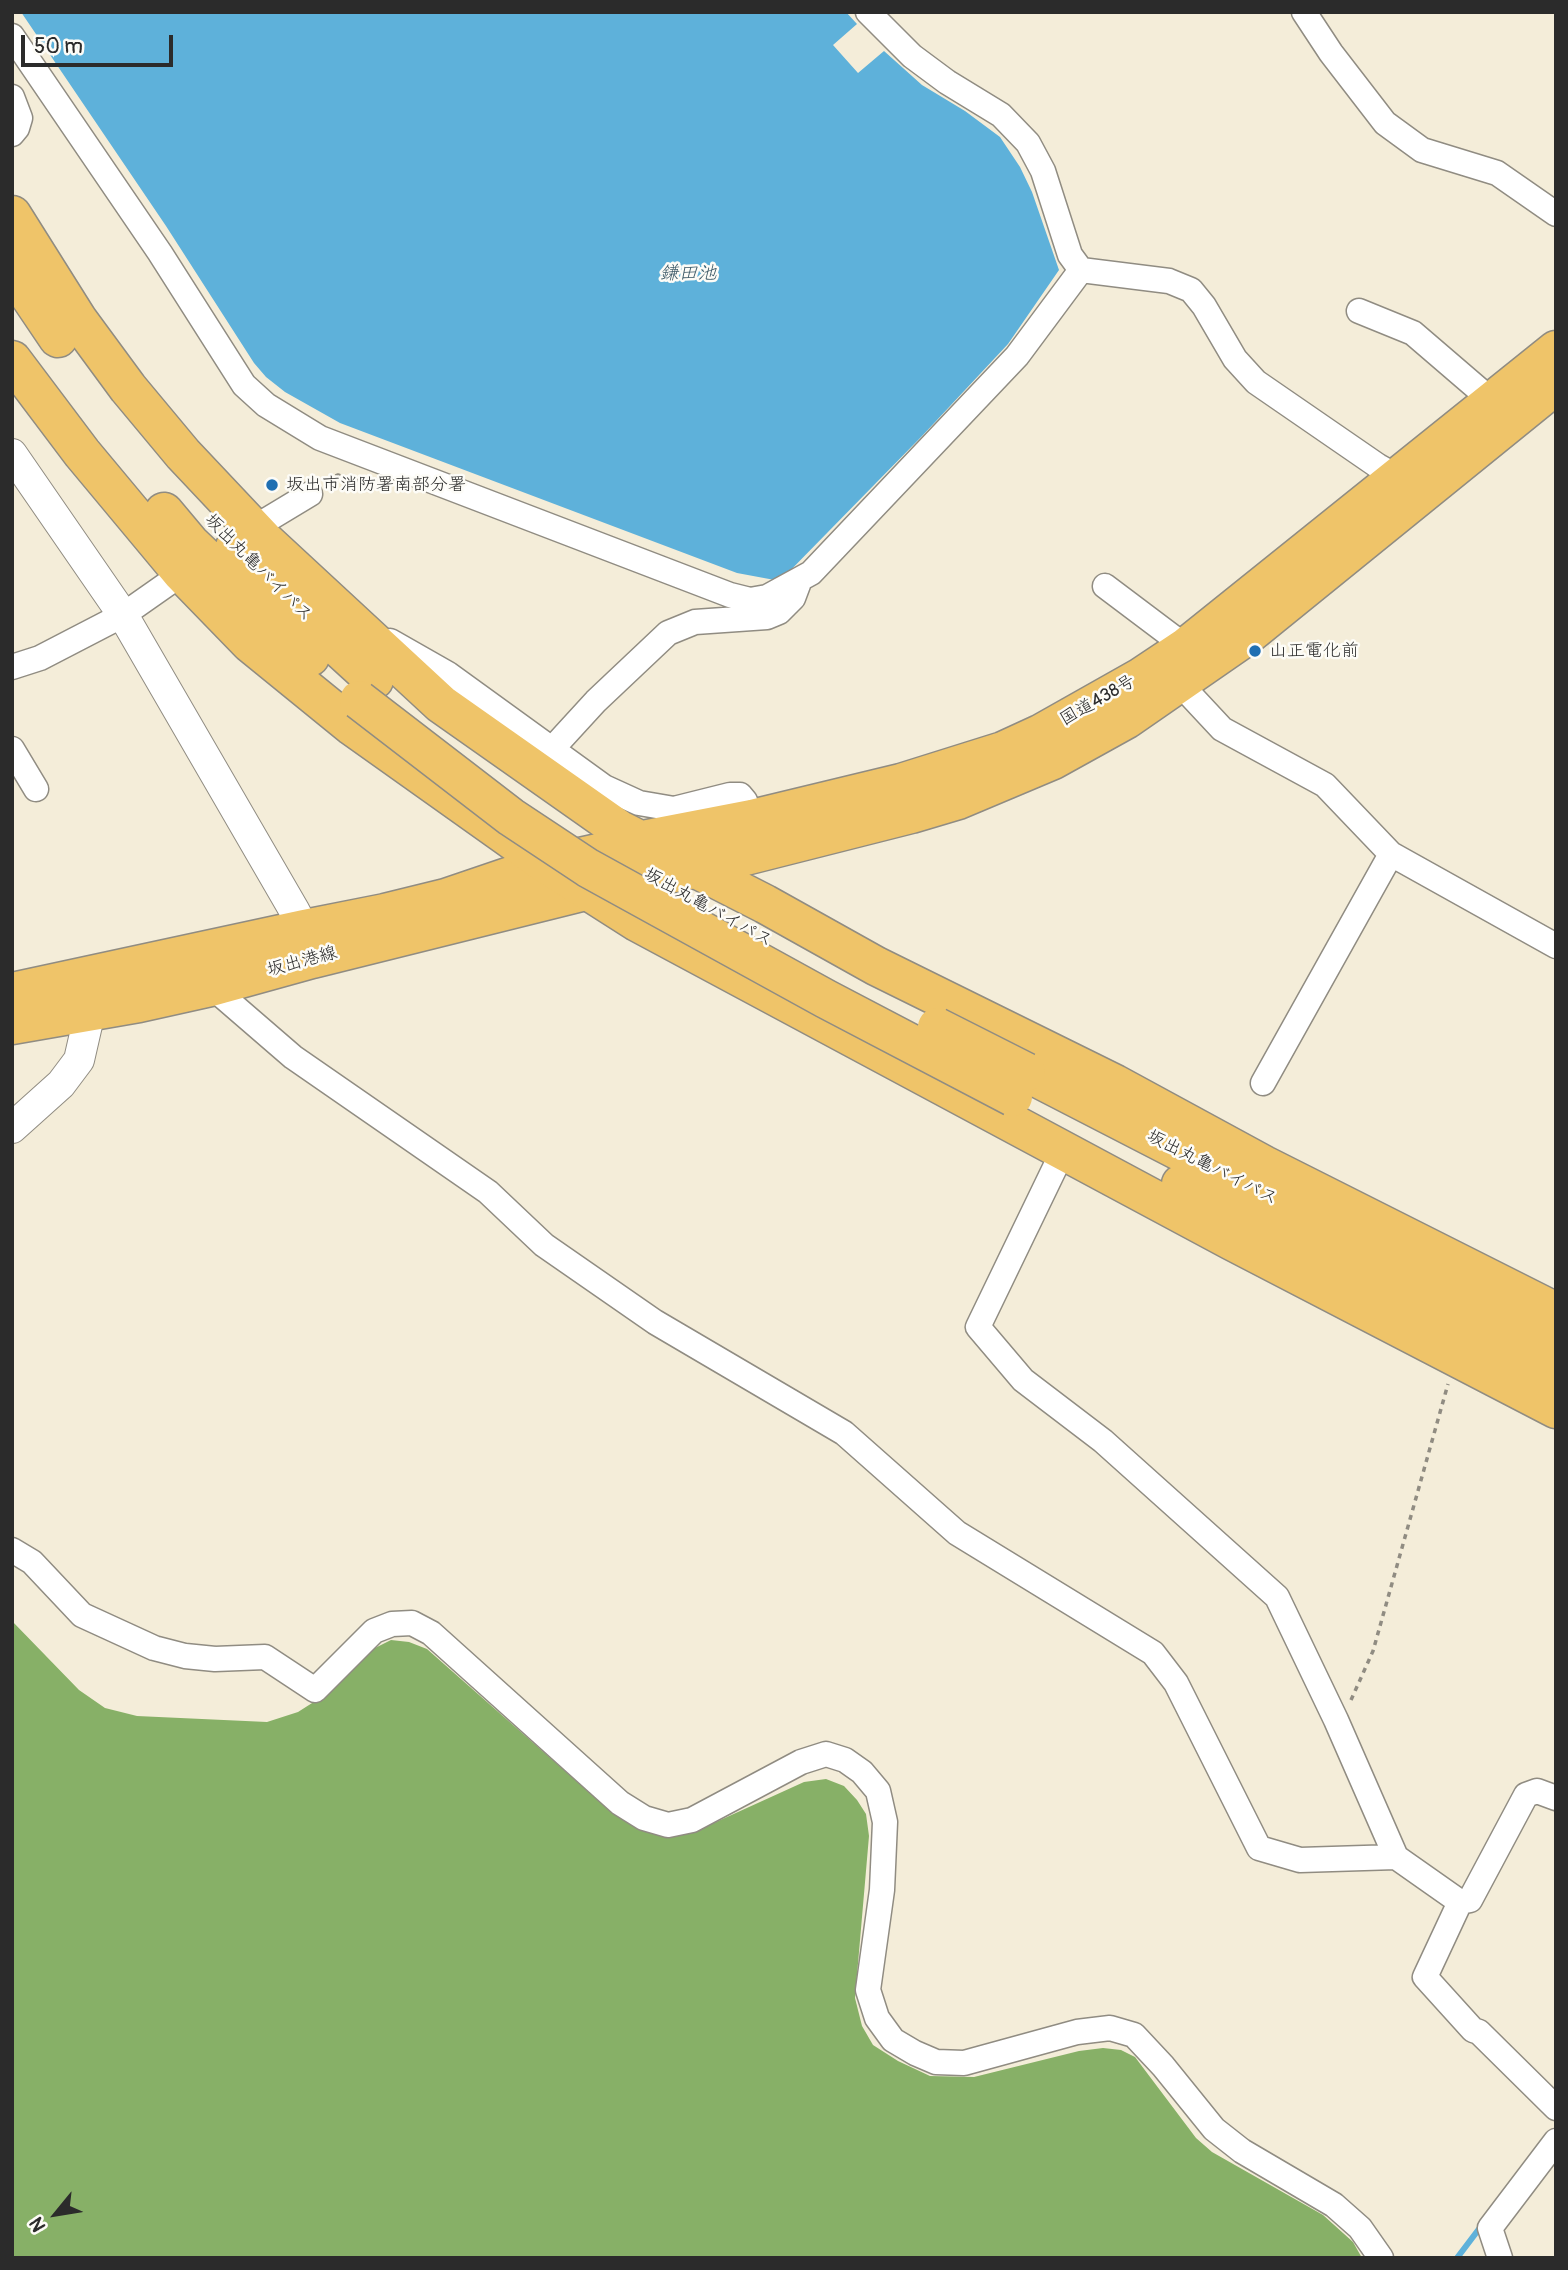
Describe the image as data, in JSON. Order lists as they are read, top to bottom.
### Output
{
  "streets": {
    "main road": ["坂出丸亀バイパス", "国道438号", "坂出港線"]
  },
  "crossings": [
    ["国道438号", "坂出港線"]
  ],
  "water": ["鎌田池"],
  "places": ["坂出市消防署南部分署", "山正電化前"],
  "scale_bar": "50 m",
  "north": "bottom left"
}
